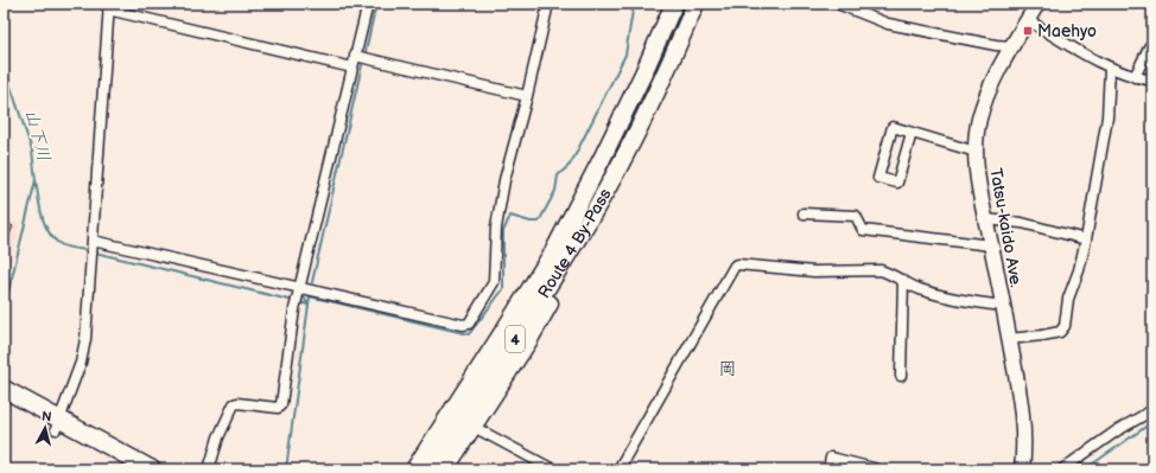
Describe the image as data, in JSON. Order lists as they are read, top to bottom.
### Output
{
  "streets": {
    "highway": ["Route 4 By-Pass", "4"],
    "main road": ["Tatsu-kaido Ave."]
  },
  "districts": ["岡"],
  "water": ["山下川"],
  "places": {
    "transit": ["Maehyo"]
  },
  "north": "top"
}
